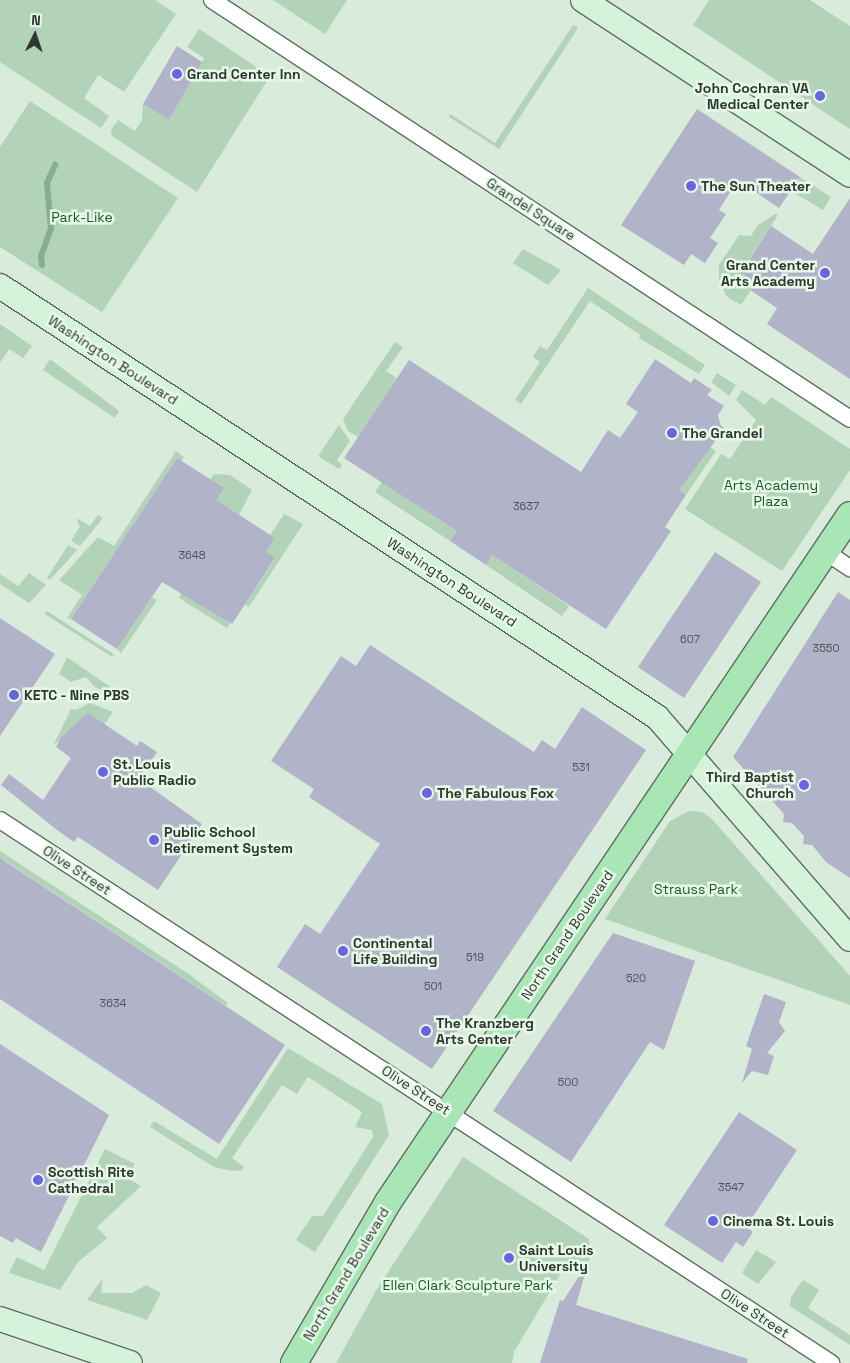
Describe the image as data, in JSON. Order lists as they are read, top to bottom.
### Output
{
  "streets": {
    "main road": ["Washington Boulevard", "North Grand Boulevard"],
    "street": ["Grandel Square", "Olive Street"]
  },
  "crossings": [
    ["Washington Boulevard", "North Grand Boulevard"],
    ["Olive Street", "North Grand Boulevard"]
  ],
  "parks": [
    "Park-Like",
    "Arts Academy Plaza",
    "Strauss Park",
    "Ellen Clark Sculpture Park"
  ],
  "places": [
    "Grand Center Inn",
    "John Cochran VA Medical Center",
    "The Sun Theater",
    "Grand Center Arts Academy",
    "The Grandel",
    "KETC - Nine PBS",
    "St. Louis Public Radio",
    "Third Baptist Church",
    "The Fabulous Fox",
    "Public School Retirement System",
    "Continental Life Building",
    "The Kranzberg Arts Center",
    "Scottish Rite Cathedral",
    "Cinema St. Louis",
    "Saint Louis University"
  ],
  "house_numbers": [
    "3637",
    "3648",
    "607",
    "3550",
    "531",
    "519",
    "520",
    "501",
    "3634",
    "500",
    "3547"
  ],
  "north": "top"
}
